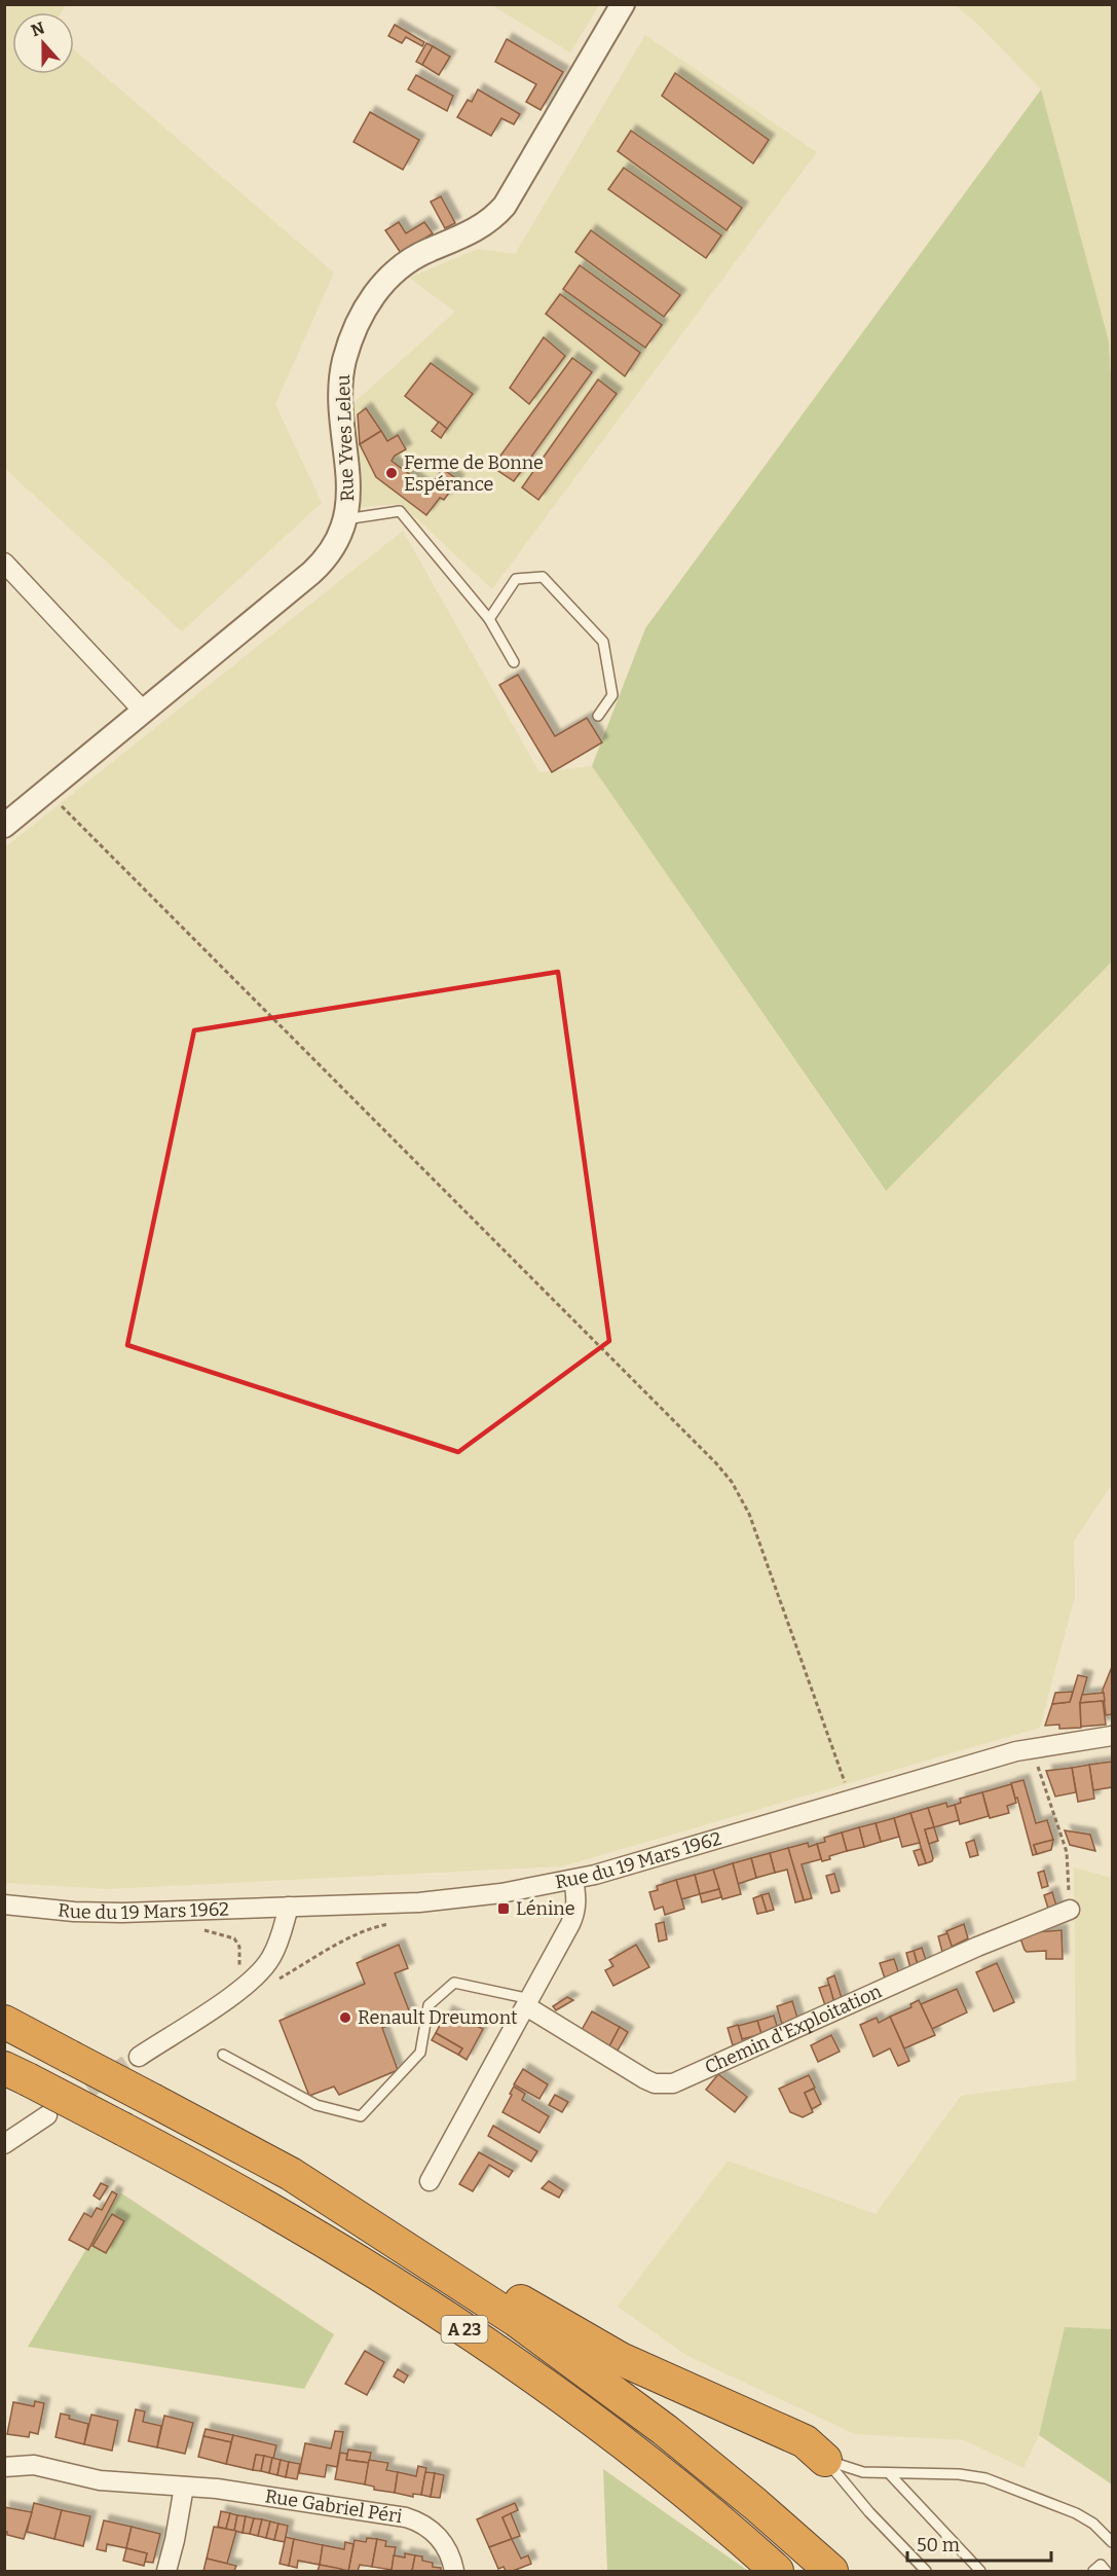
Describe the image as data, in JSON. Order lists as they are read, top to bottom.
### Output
{
  "streets": {
    "highway": ["A 23"],
    "street": [
      "Rue Yves Leleu",
      "Rue du 19 Mars 1962",
      "Chemin d'Exploitation",
      "Rue Gabriel Péri"
    ]
  },
  "places": {
    "other": ["Ferme de Bonne Espérance", "Renault Dreumont"],
    "transit": ["Lénine"]
  },
  "scale_bar": "50 m",
  "north": "top"
}
